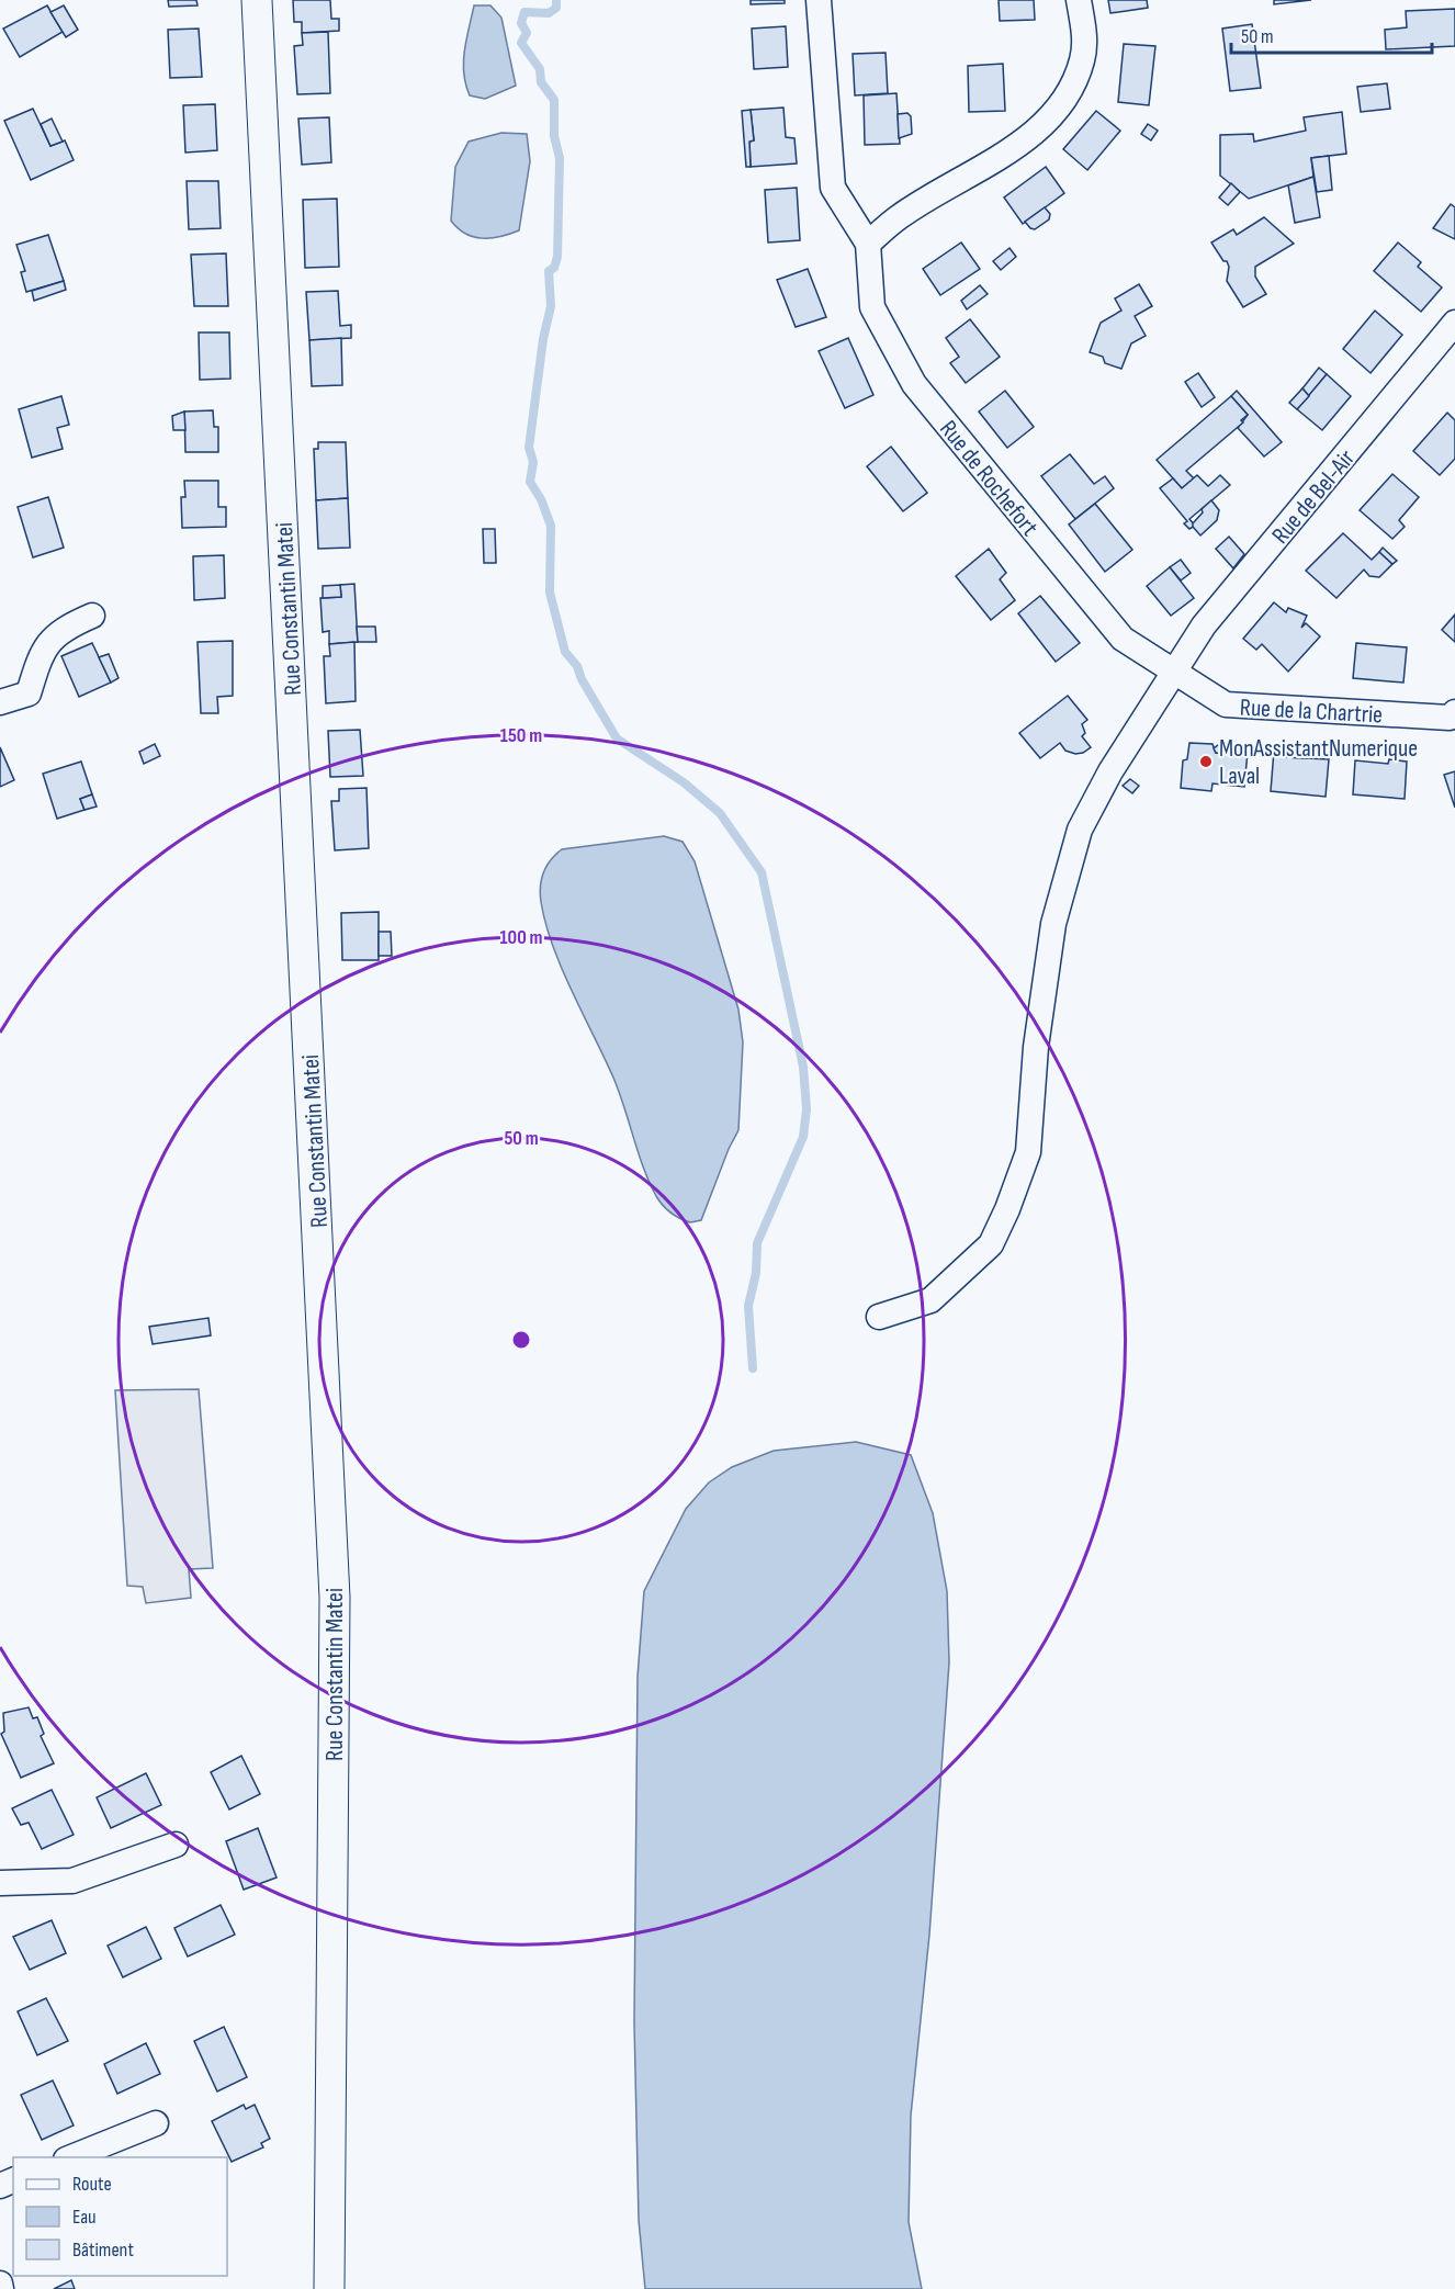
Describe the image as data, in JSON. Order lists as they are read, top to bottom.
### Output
{
  "streets": {
    "street": [
      "Rue de Rochefort",
      "Rue de Bel-Air",
      "Rue Constantin Matei",
      "Rue de la Chartrie"
    ]
  },
  "crossings": [
    ["Rue de Rochefort", "Rue de Bel-Air"],
    ["Rue de Rochefort", "Rue de la Chartrie"],
    ["Rue de Bel-Air", "Rue de la Chartrie"]
  ],
  "places": ["MonAssistantNumerique Laval"],
  "legend": ["Route", "Eau", "Bâtiment"],
  "scale_bar": "50 m",
  "rings": ["150 m", "100 m", "50 m"]
}
